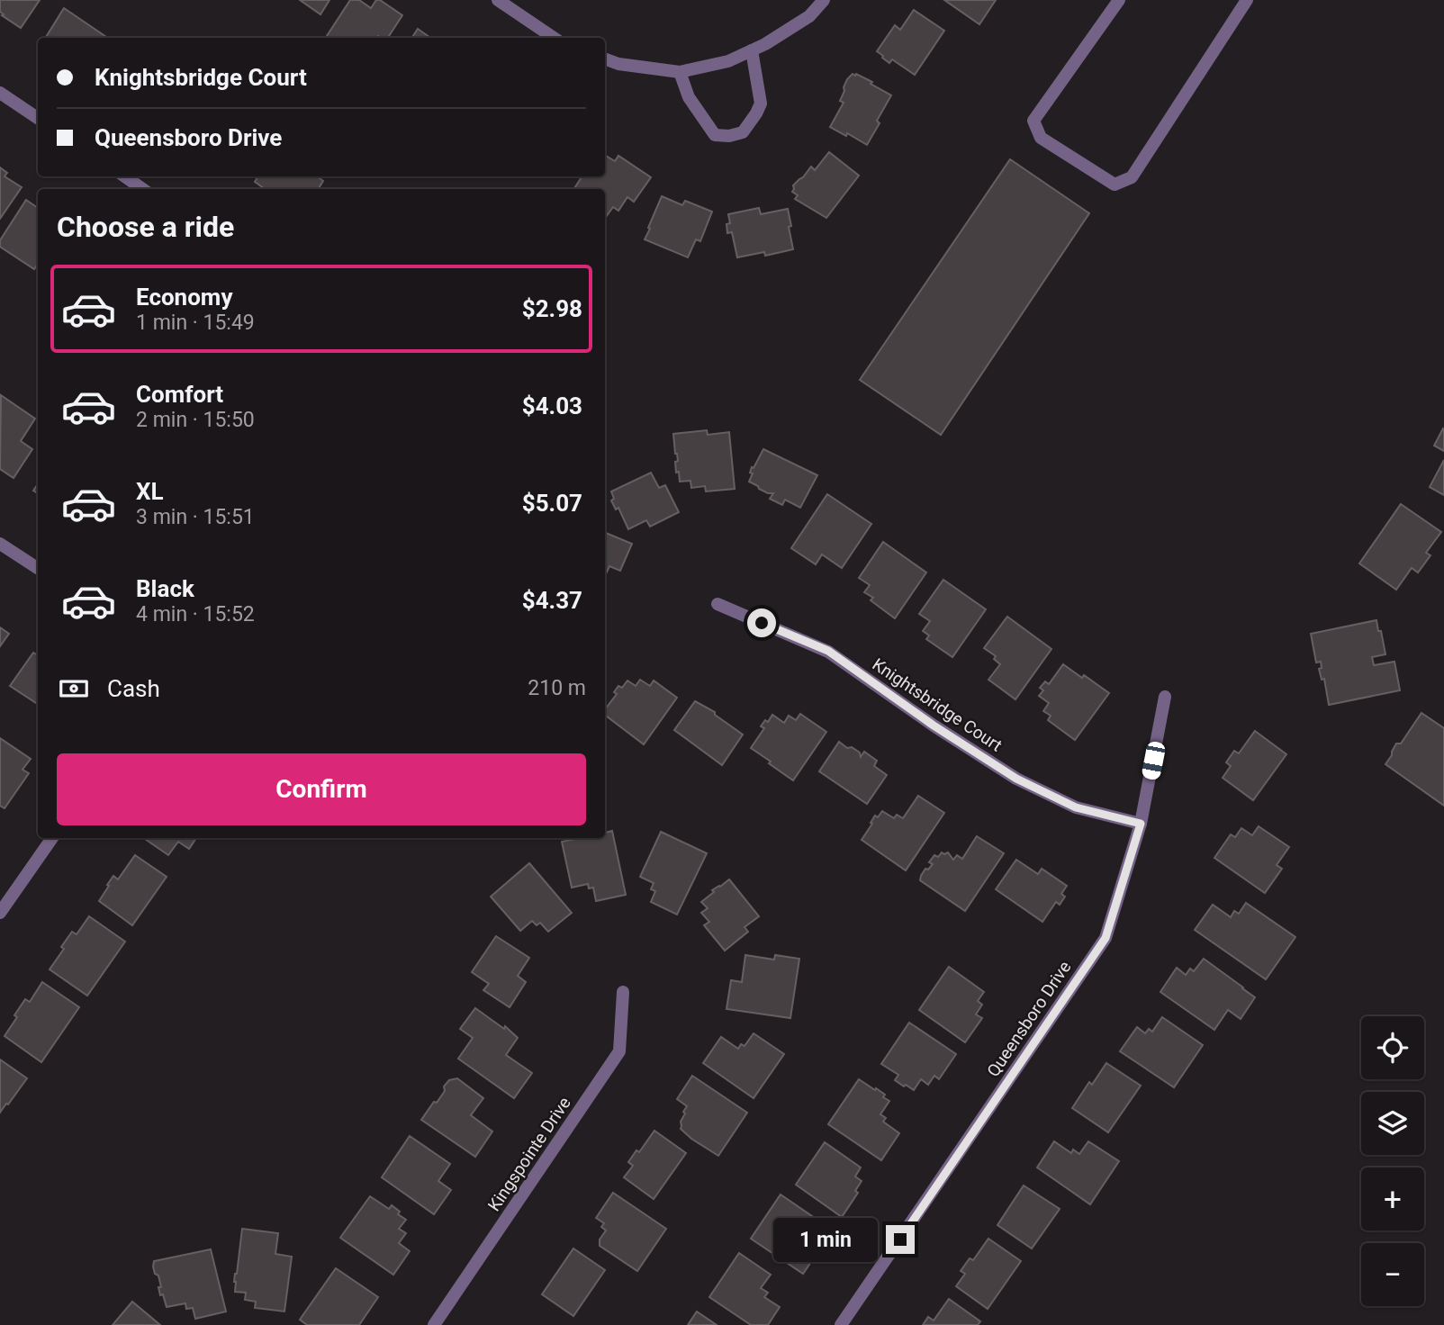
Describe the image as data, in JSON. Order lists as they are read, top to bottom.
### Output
{
  "streets": {
    "street": ["Knightsbridge Court", "Queensboro Drive", "Kingspointe Drive"]
  },
  "crossings": [
    ["Knightsbridge Court", "Queensboro Drive"]
  ],
  "page": {
    "banner": ["Knightsbridge Court", "Queensboro Drive"],
    "heading": "Choose a ride",
    "list": [
      {
        "name": "Economy",
        "note": "1 min · 15:49",
        "value": "$2.98"
      },
      {
        "name": "Comfort",
        "note": "2 min · 15:50",
        "value": "$4.03"
      },
      {
        "name": "XL",
        "note": "3 min · 15:51",
        "value": "$5.07"
      },
      {
        "name": "Black",
        "note": "4 min · 15:52",
        "value": "$4.37"
      }
    ],
    "pay": ["Cash", "210 m"],
    "buttons": "Confirm",
    "map_buttons": ["+", "−"],
    "bubble": "1 min"
  }
}
